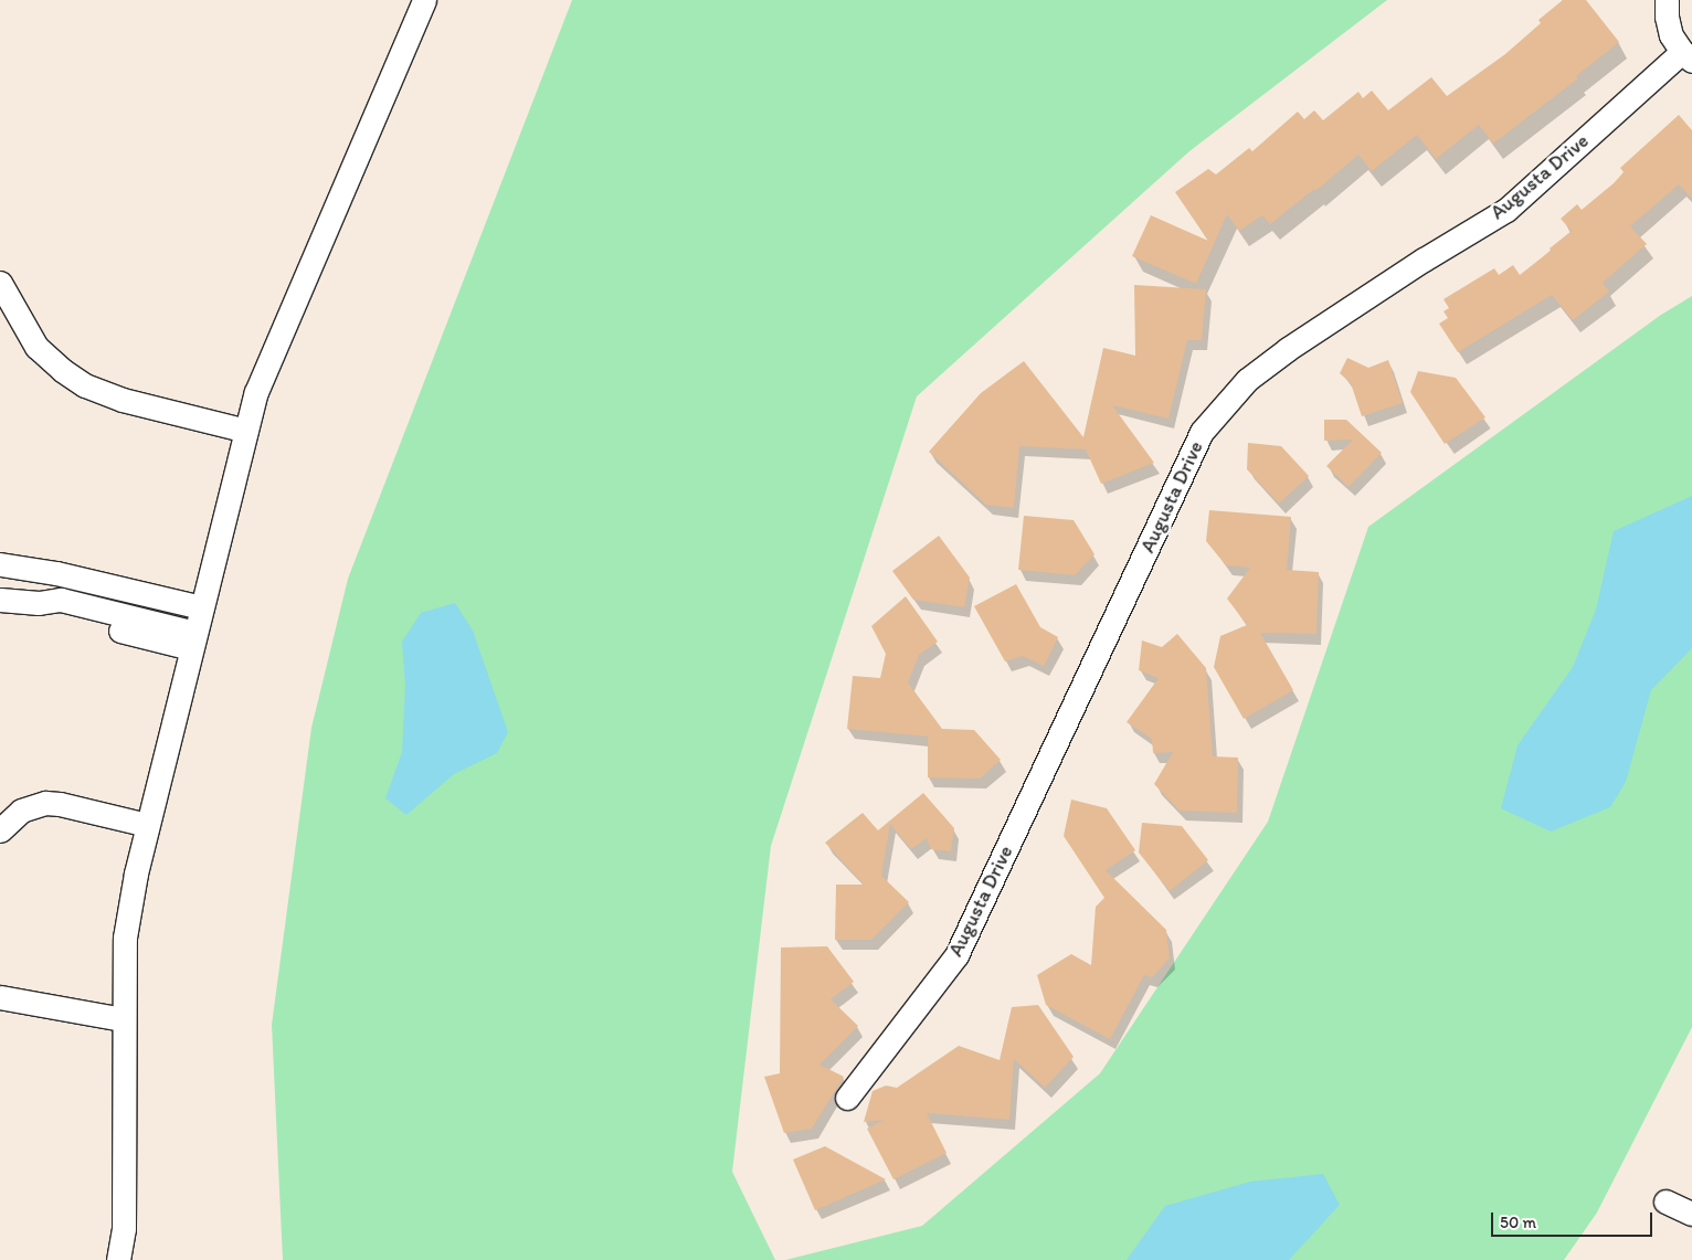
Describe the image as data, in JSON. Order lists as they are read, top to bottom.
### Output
{
  "streets": {
    "street": ["Augusta Drive"]
  },
  "scale_bar": "50 m"
}
